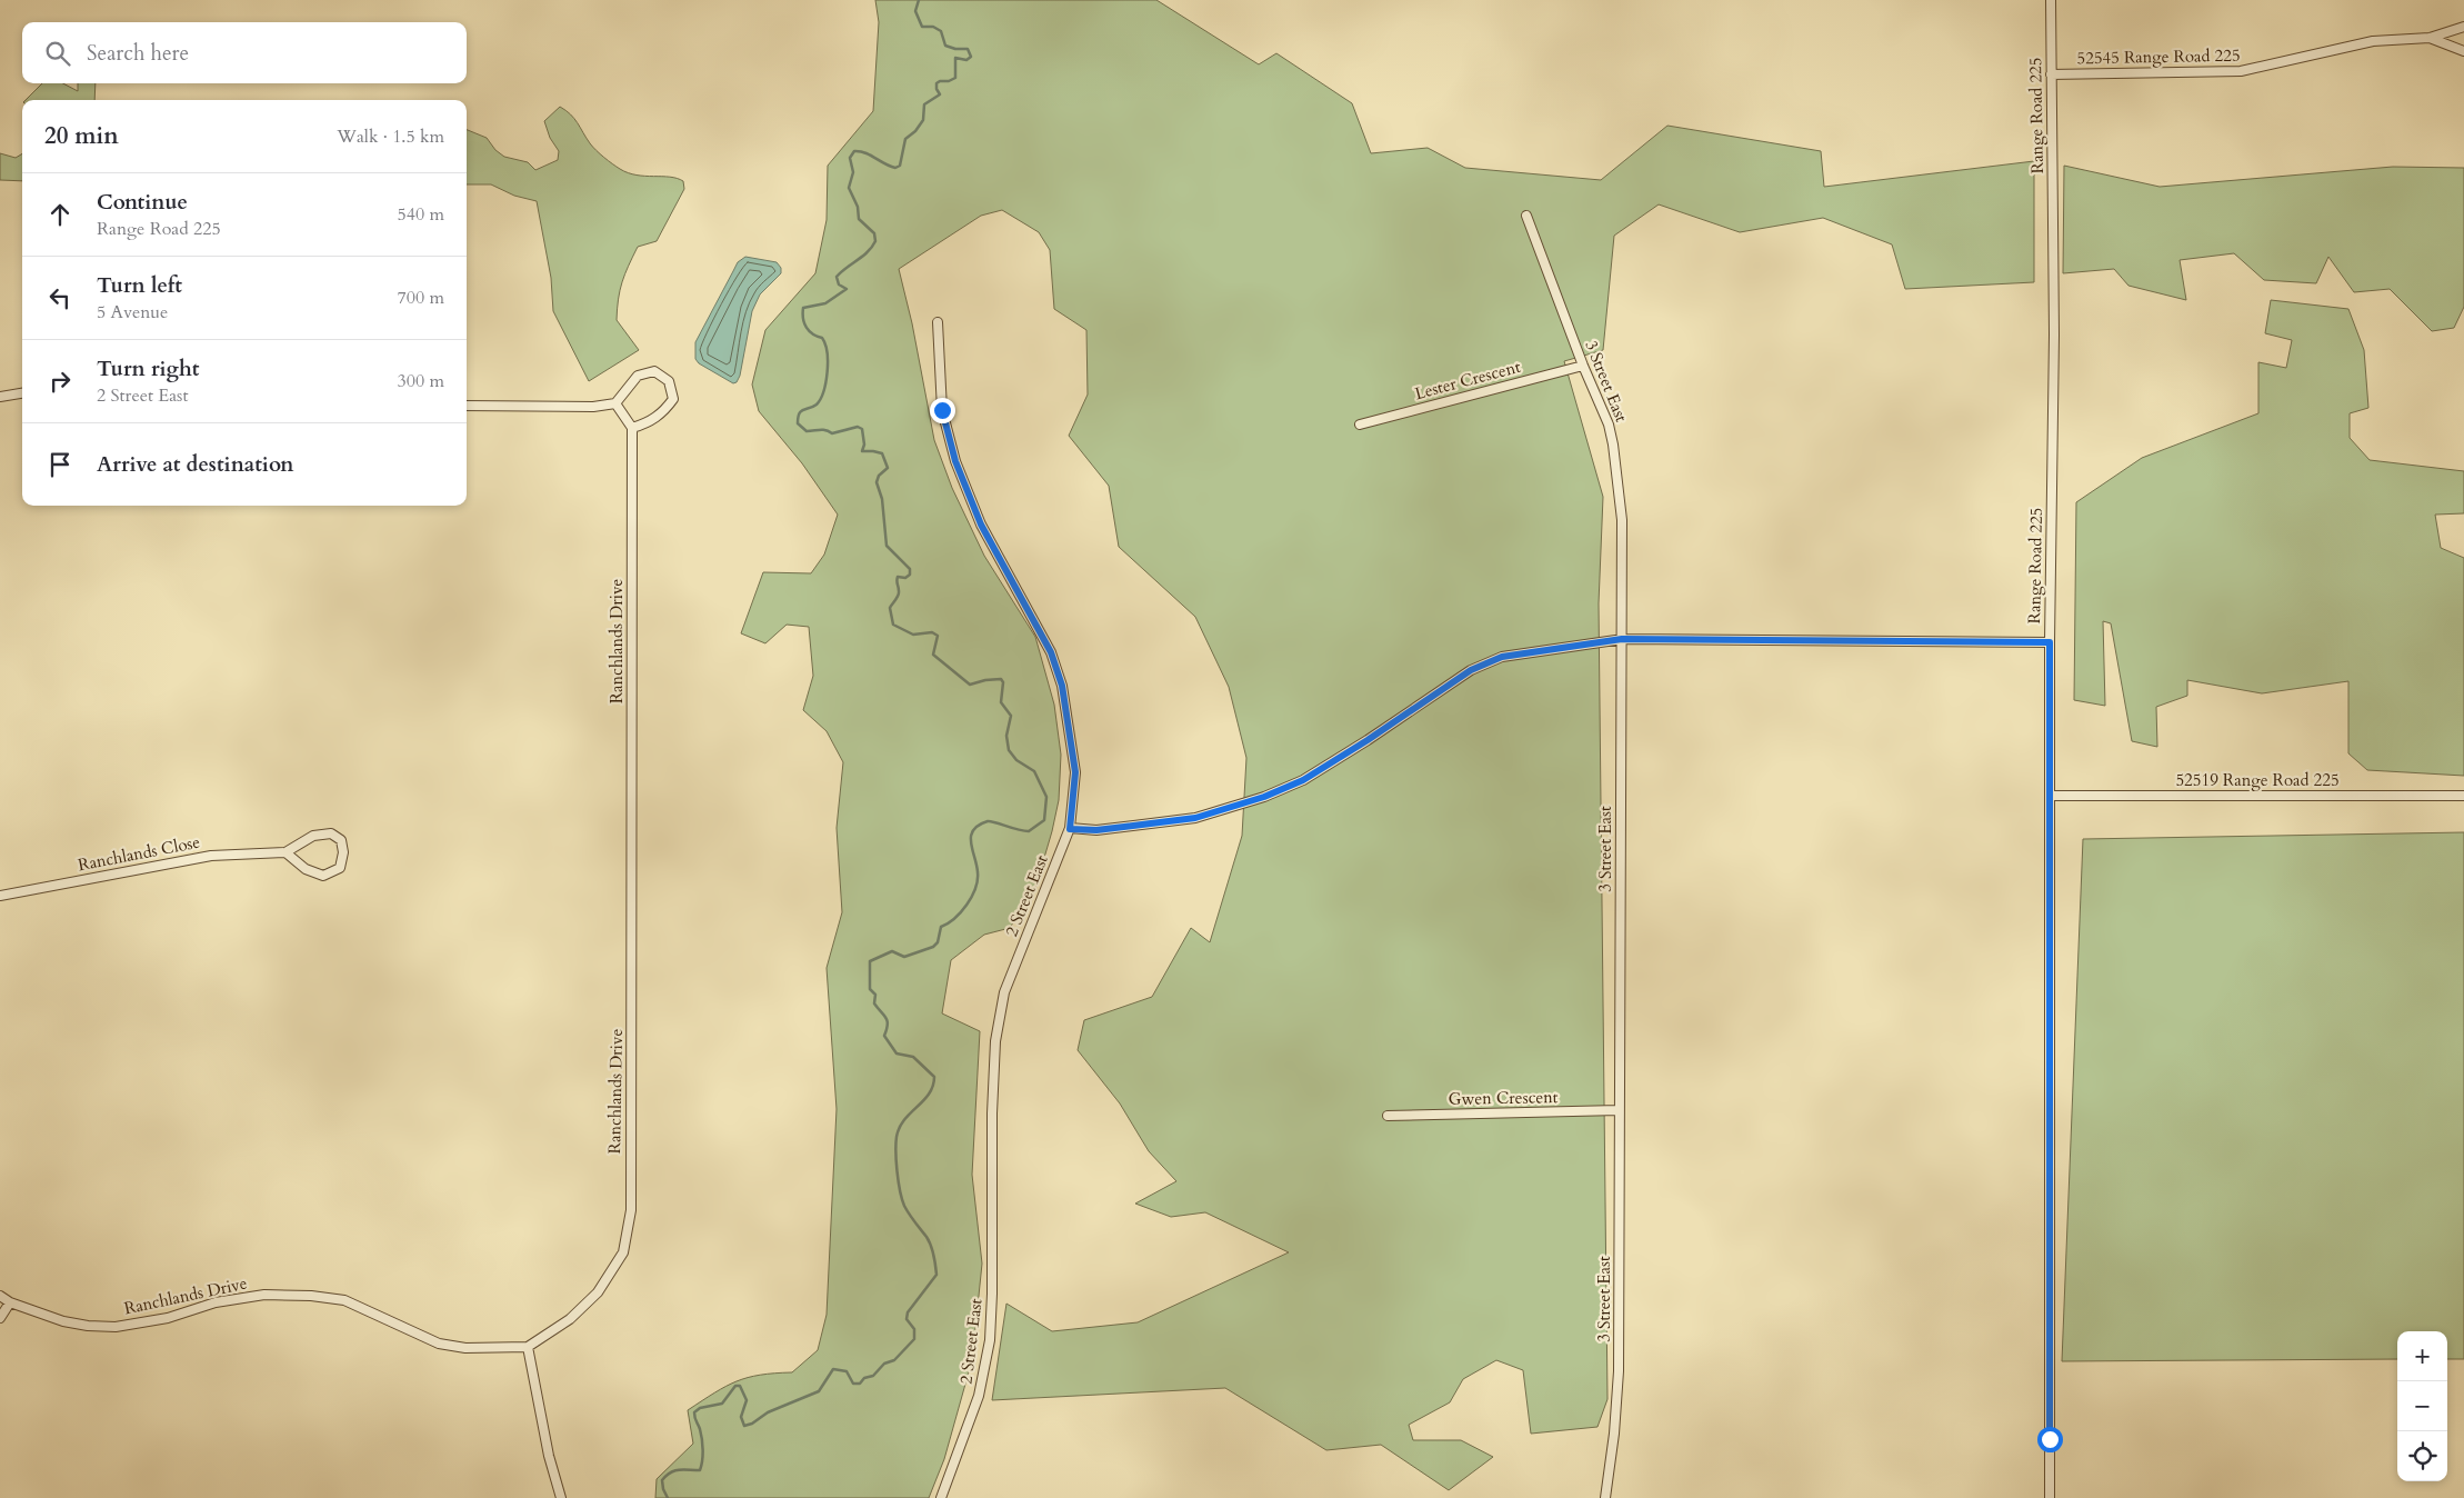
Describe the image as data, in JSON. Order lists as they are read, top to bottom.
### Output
{
  "streets": {
    "street": [
      "52545 Range Road 225",
      "Range Road 225",
      "Lester Crescent",
      "3 Street East",
      "Ranchlands Drive",
      "52519 Range Road 225",
      "Ranchlands Close",
      "2 Street East",
      "Gwen Crescent"
    ]
  },
  "crossings": [
    ["52545 Range Road 225", "Range Road 225"],
    ["Range Road 225", "52519 Range Road 225"],
    ["Lester Crescent", "3 Street East"],
    ["3 Street East", "Gwen Crescent"]
  ],
  "page": {
    "search": "Search here",
    "heading": ["20 min", "Walk · 1.5 km"],
    "list": [
      ["Continue", "Range Road 225", "540 m"],
      ["Turn left", "5 Avenue", "700 m"],
      ["Turn right", "2 Street East", "300 m"],
      "Arrive at destination"
    ],
    "map_buttons": ["+", "−"]
  }
}
